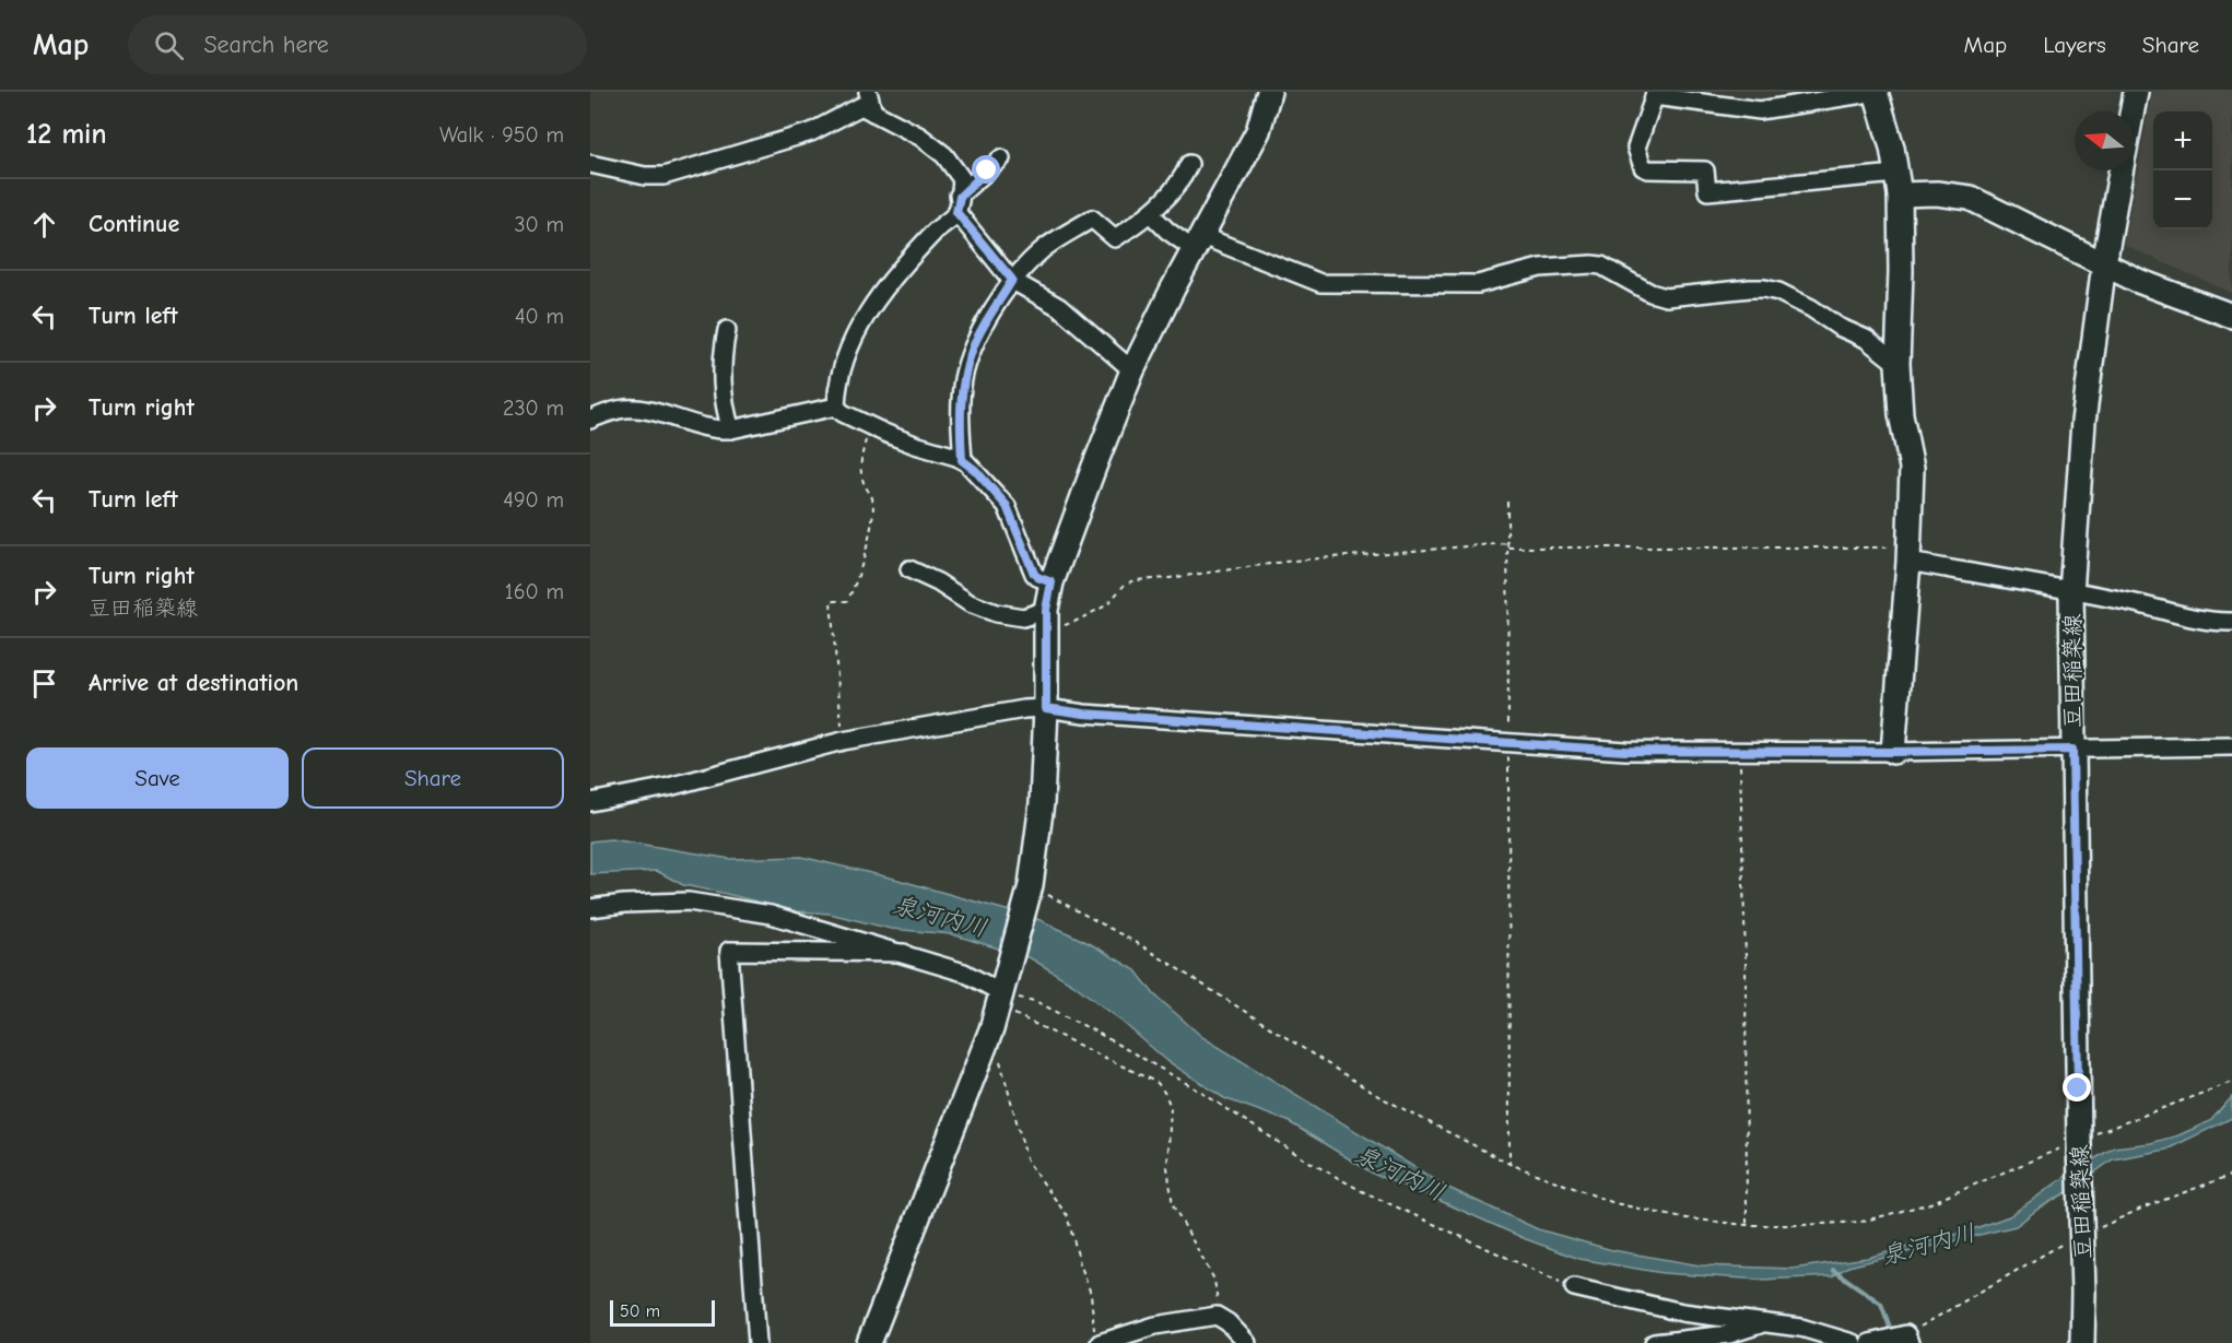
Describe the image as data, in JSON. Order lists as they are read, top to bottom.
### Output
{
  "streets": {
    "street": ["豆田稲築線"]
  },
  "water": ["泉河内川"],
  "scale_bar": "50 m",
  "north": "left",
  "page": {
    "header": "Map",
    "search": "Search here",
    "nav": ["Map", "Layers", "Share"],
    "heading": ["12 min", "Walk · 950 m"],
    "map_buttons": ["+", "−"],
    "list": [
      ["Continue", "30 m"],
      ["Turn left", "40 m"],
      ["Turn right", "230 m"],
      ["Turn left", "490 m"],
      ["Turn right", "豆田稲築線", "160 m"],
      "Arrive at destination"
    ],
    "buttons": ["Save", "Share"],
    "scale": "50 m"
  }
}
